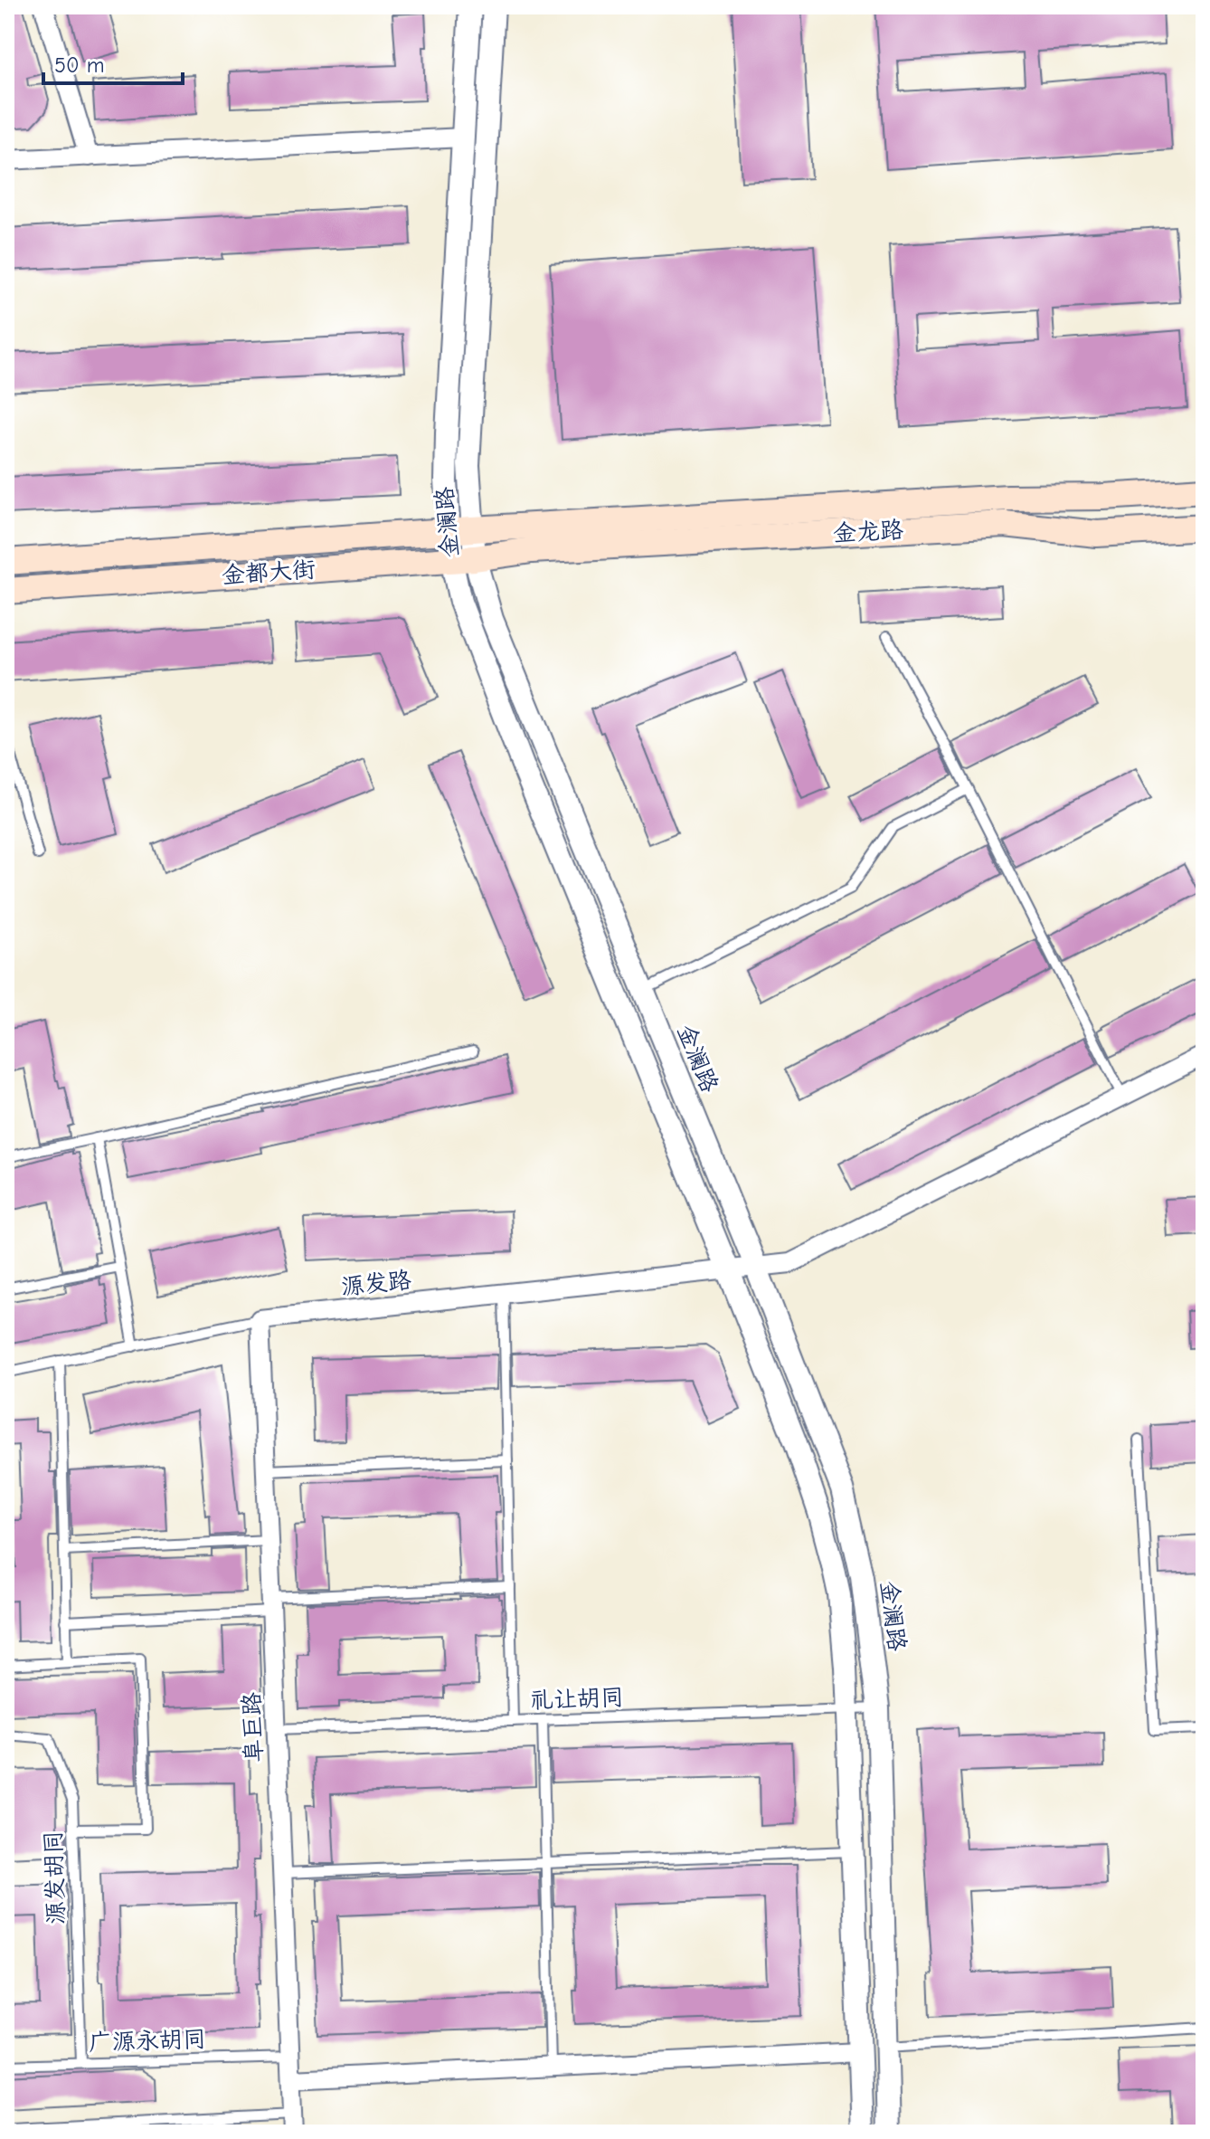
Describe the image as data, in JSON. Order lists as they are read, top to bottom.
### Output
{
  "streets": {
    "main road": ["金龙路", "金都大街"],
    "street": ["金澜路", "源发路", "阜巨路"],
    "lane": ["礼让胡同", "源发胡同", "广源永胡同"]
  },
  "crossings": [
    ["金澜路", "金都大街"],
    ["金澜路", "源发路"],
    ["金澜路", "礼让胡同"],
    ["金龙路", "金都大街"],
    ["源发路", "阜巨路"],
    ["礼让胡同", "阜巨路"],
    ["阜巨路", "广源永胡同"],
    ["源发胡同", "广源永胡同"]
  ],
  "scale_bar": "50 m"
}
